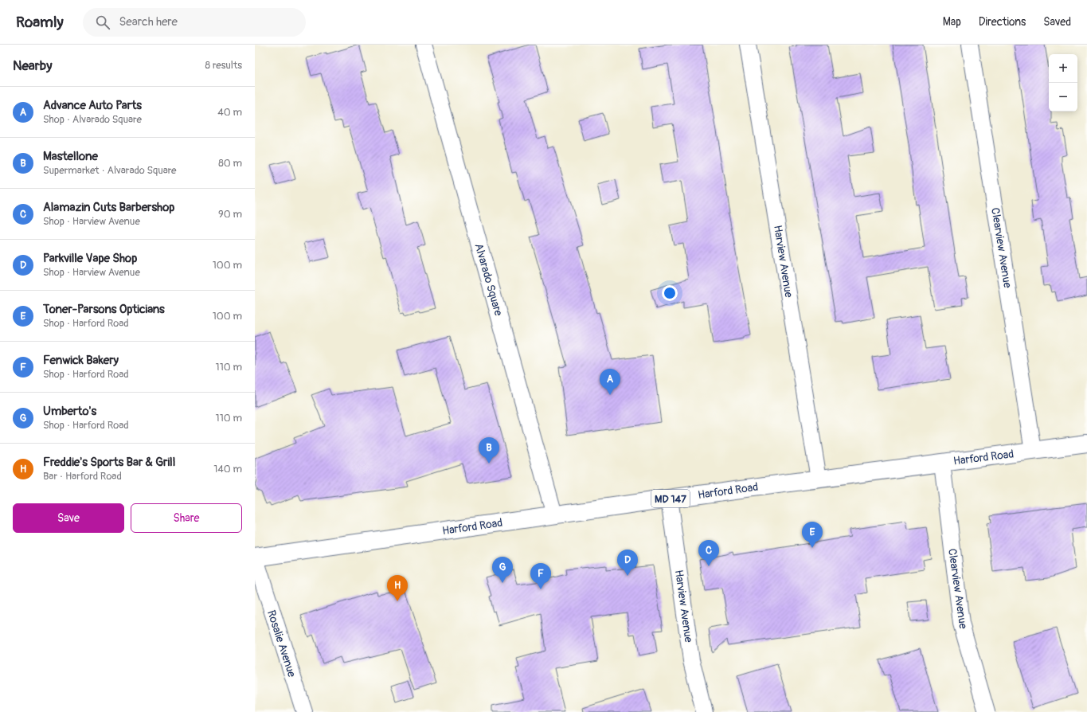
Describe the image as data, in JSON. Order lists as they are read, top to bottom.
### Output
{
  "streets": {
    "main road": ["Harford Road", "MD 147"],
    "street": [
      "Clearview Avenue",
      "Harview Avenue",
      "Alvarado Square",
      "Rosalie Avenue"
    ]
  },
  "crossings": [
    ["Clearview Avenue", "Harford Road"],
    ["Harview Avenue", "Harford Road"],
    ["Alvarado Square", "Harford Road"],
    ["Harford Road", "Rosalie Avenue"]
  ],
  "page": {
    "header": "Roamly",
    "search": "Search here",
    "nav": ["Map", "Directions", "Saved"],
    "heading": ["Nearby", "8 results"],
    "map_buttons": ["+", "−"],
    "list": [
      {
        "mark": "A",
        "name": "Advance Auto Parts",
        "note": "Shop · Alvarado Square",
        "value": "40 m"
      },
      {
        "mark": "B",
        "name": "Mastellone",
        "note": "Supermarket · Alvarado Square",
        "value": "80 m"
      },
      {
        "mark": "C",
        "name": "Alamazin Cuts Barbershop",
        "note": "Shop · Harview Avenue",
        "value": "90 m"
      },
      {
        "mark": "D",
        "name": "Parkville Vape Shop",
        "note": "Shop · Harview Avenue",
        "value": "100 m"
      },
      {
        "mark": "E",
        "name": "Toner-Parsons Opticians",
        "note": "Shop · Harford Road",
        "value": "100 m"
      },
      {
        "mark": "F",
        "name": "Fenwick Bakery",
        "note": "Shop · Harford Road",
        "value": "110 m"
      },
      {
        "mark": "G",
        "name": "Umberto's",
        "note": "Shop · Harford Road",
        "value": "110 m"
      },
      {
        "mark": "H",
        "name": "Freddie's Sports Bar & Grill",
        "note": "Bar · Harford Road",
        "value": "140 m"
      }
    ],
    "pins": [
      "A",
      "B",
      "E",
      "C",
      "D",
      "G",
      "F",
      "H"
    ],
    "buttons": ["Save", "Share"]
  }
}
